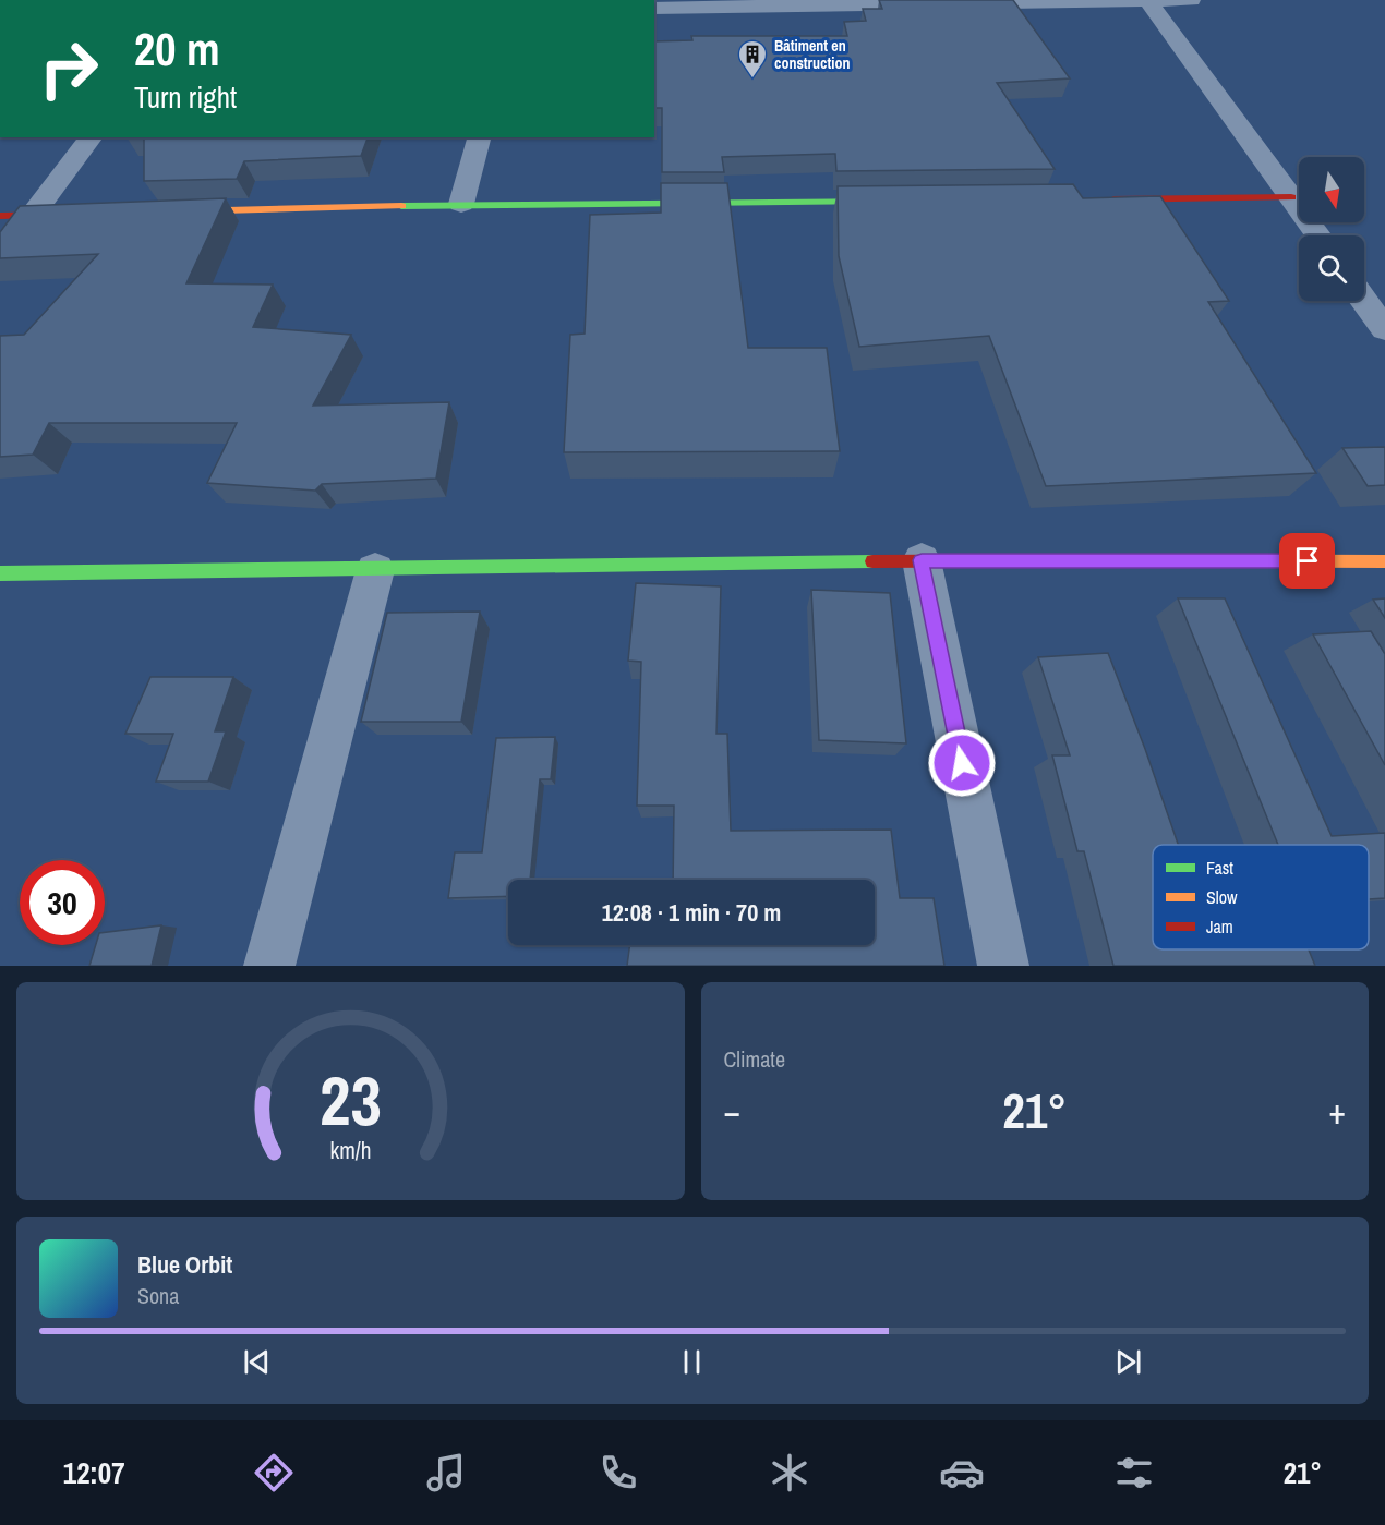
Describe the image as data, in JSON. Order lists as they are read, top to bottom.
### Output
{
  "places": {
    "building": ["Bâtiment en construction"]
  },
  "legend": ["Fast", "Slow", "Jam"],
  "north": "bottom",
  "page": {
    "turn": ["20 m", "Turn right"],
    "limit": "30",
    "trip": "12:08 · 1 min · 70 m",
    "tile": "Climate",
    "heat": ["−", "21°", "+"],
    "song": ["Blue Orbit", "Sona"],
    "tabs": ["12:07", "21°"],
    "gauge": ["23", "km/h"]
  }
}
